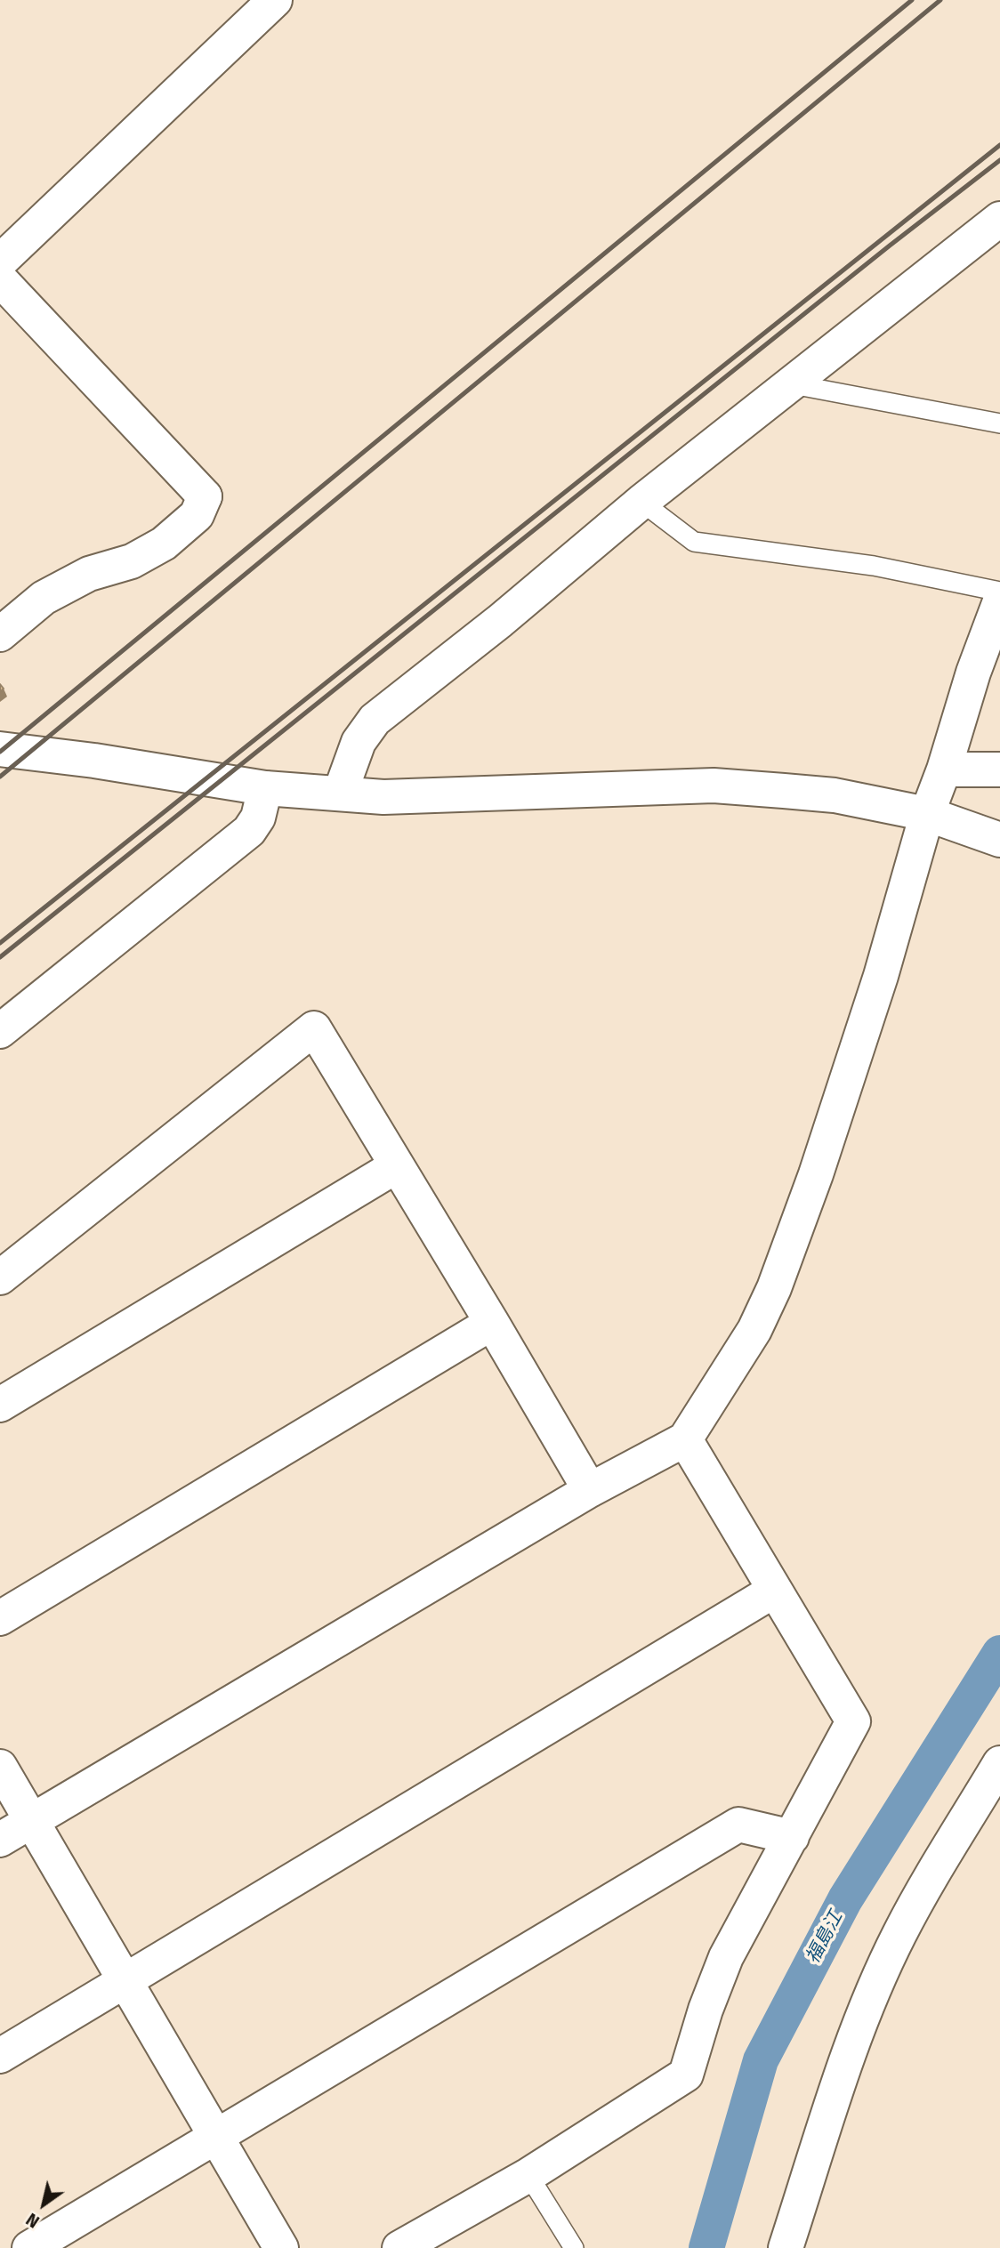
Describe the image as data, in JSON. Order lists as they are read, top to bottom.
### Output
{
  "water": ["福島江"],
  "north": "bottom left"
}
